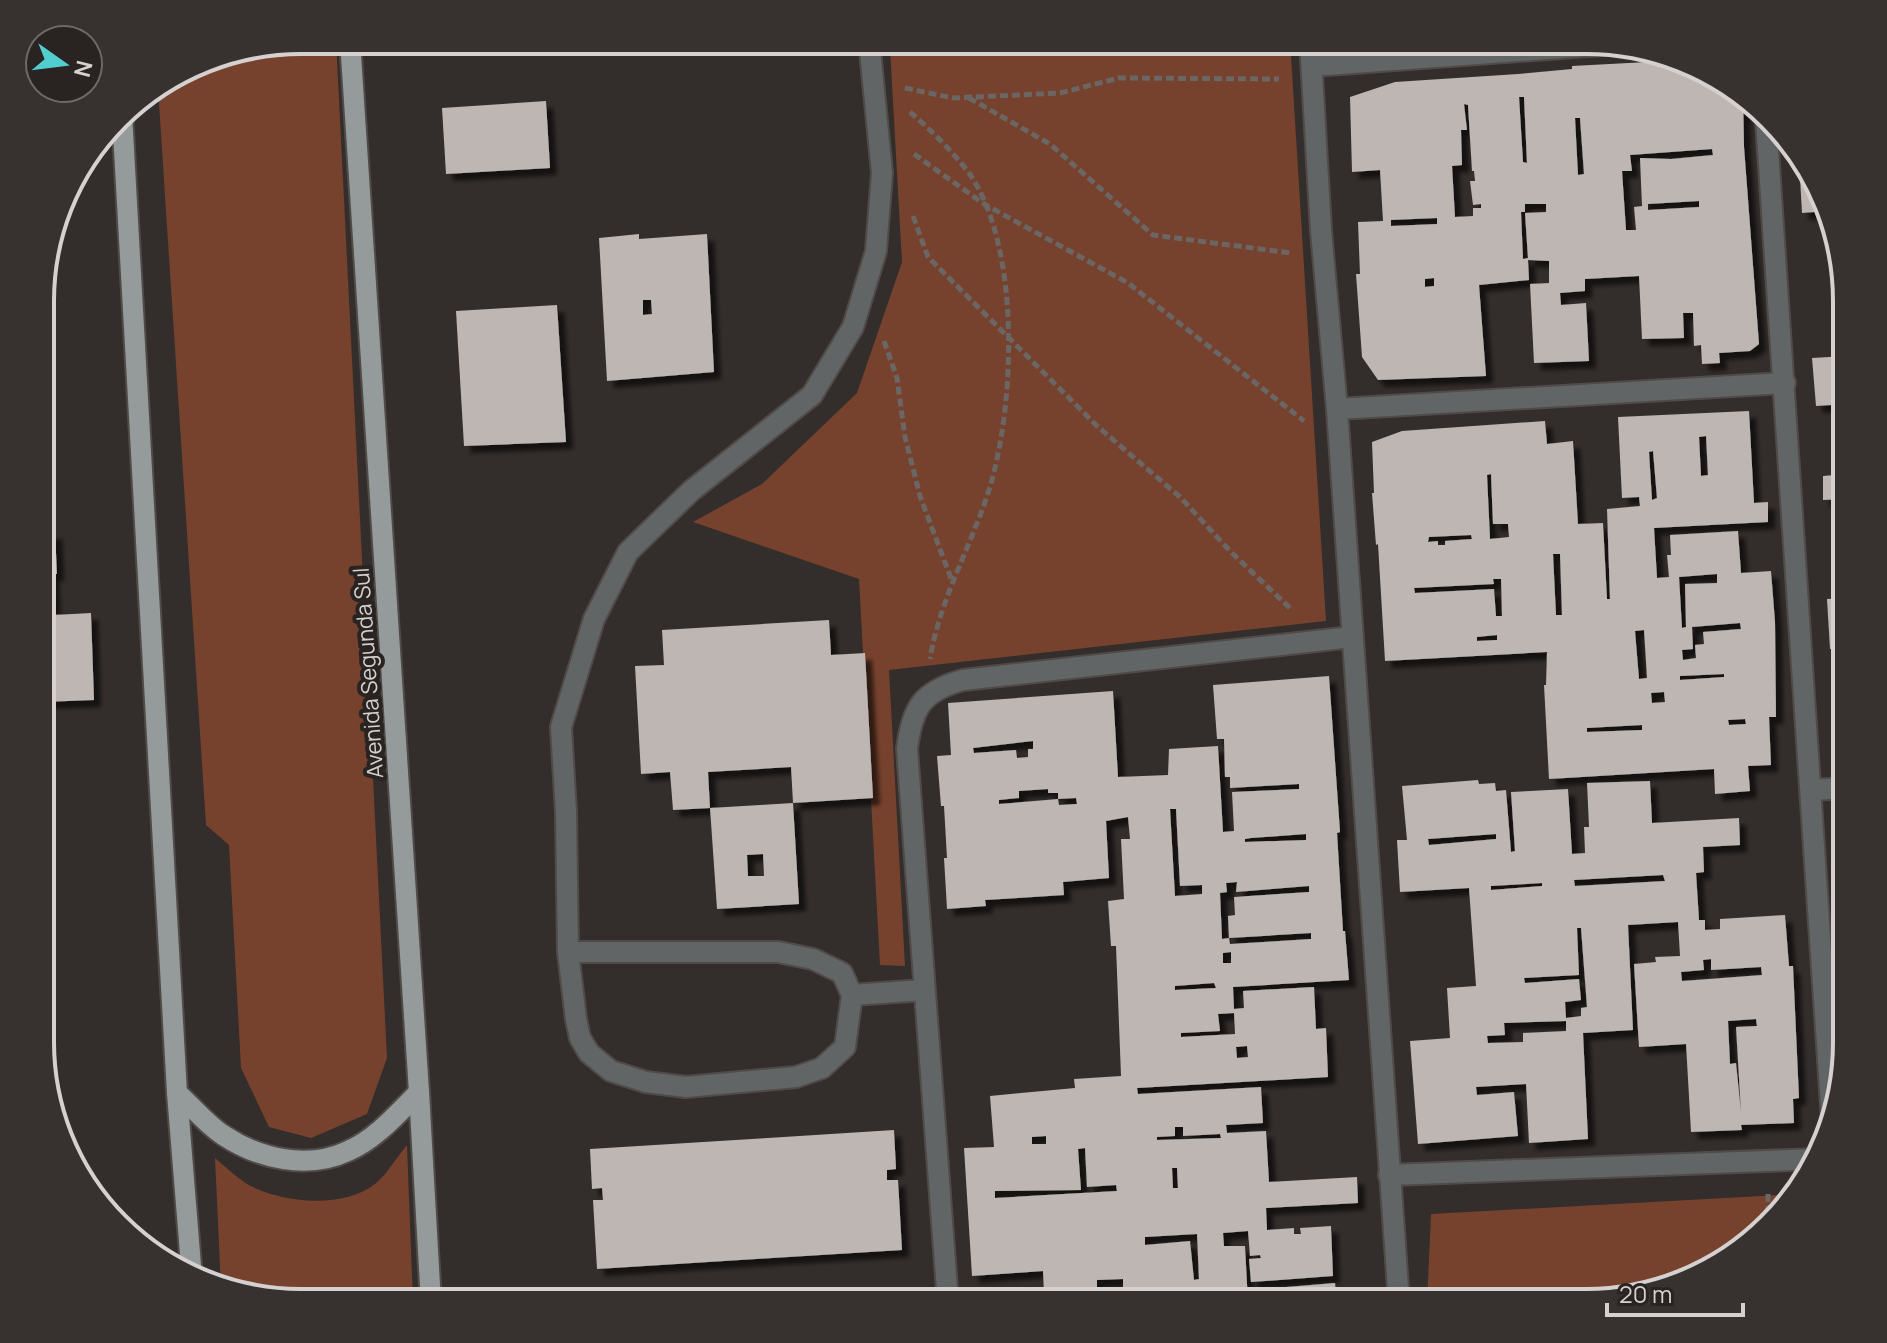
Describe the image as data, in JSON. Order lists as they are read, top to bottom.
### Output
{
  "streets": {
    "main road": ["Avenida Segunda Sul"]
  },
  "scale_bar": "20 m",
  "north": "right"
}
